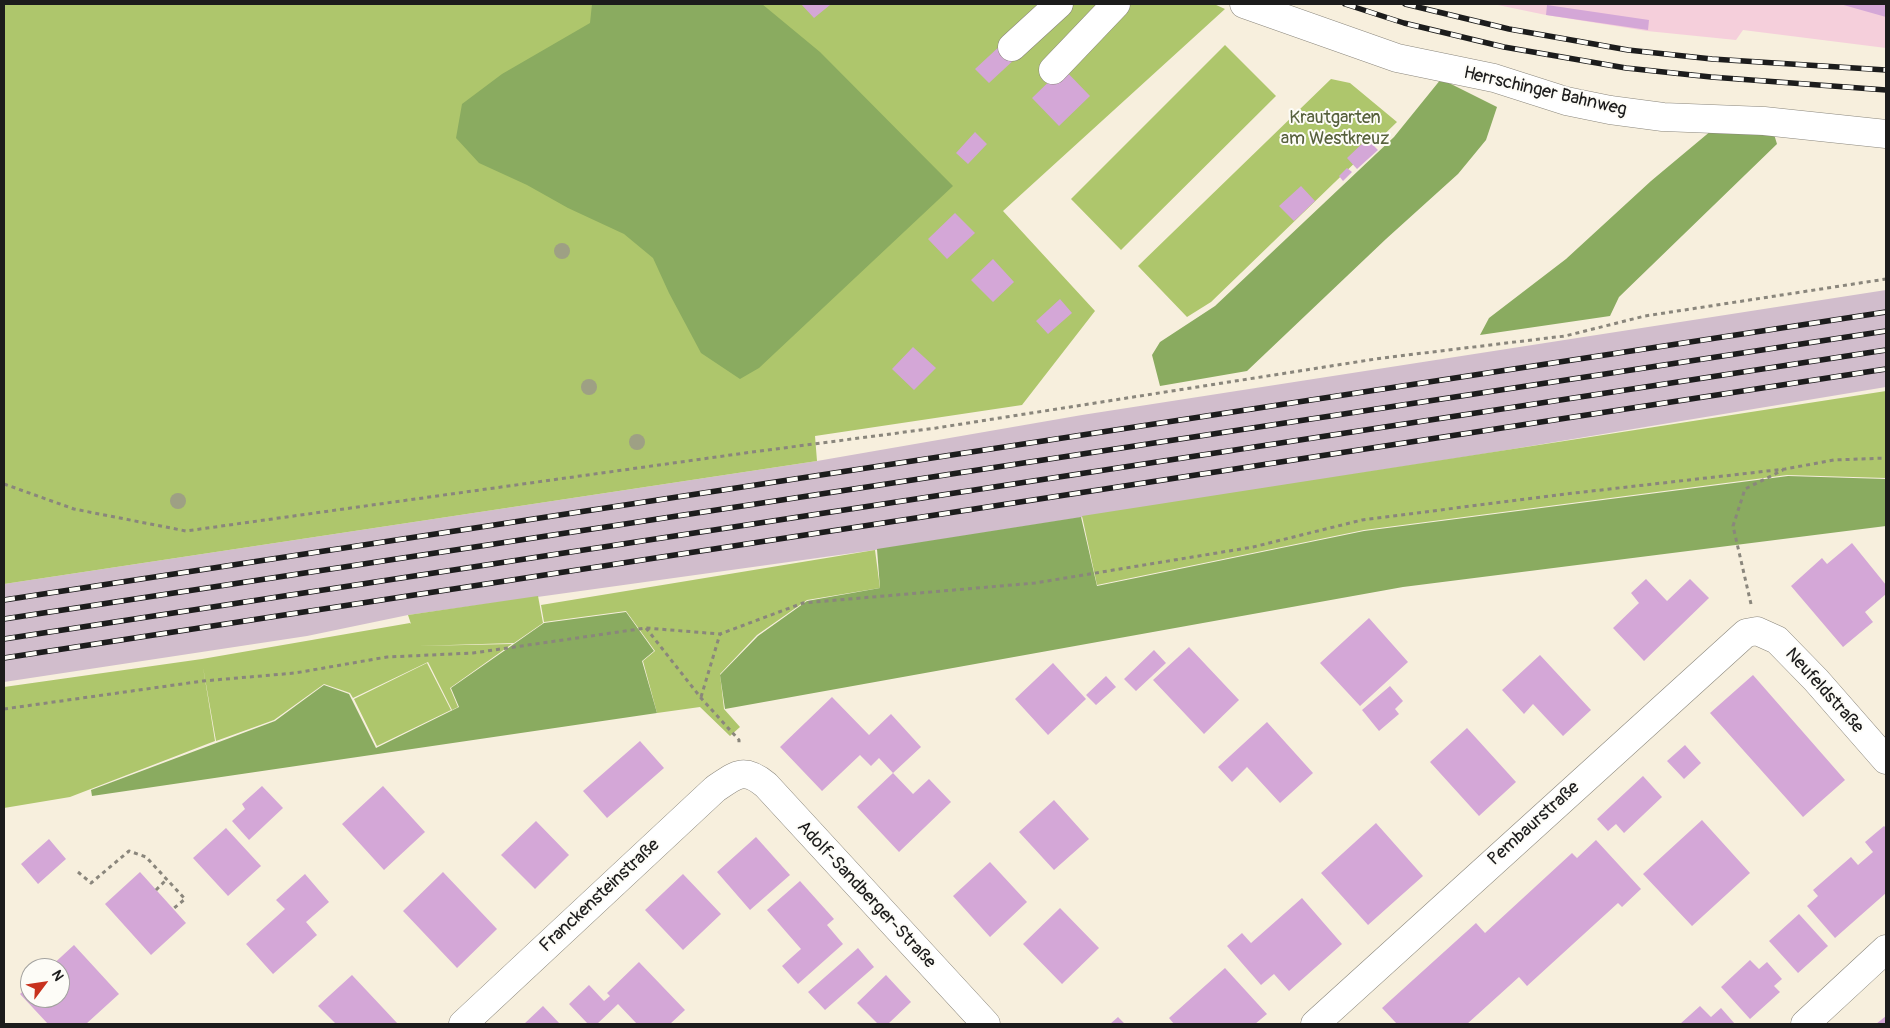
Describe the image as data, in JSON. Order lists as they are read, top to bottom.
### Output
{
  "streets": {
    "street": [
      "Herrschinger Bahnweg",
      "Neufeldstraße",
      "Pembaurstraße",
      "Adolf-Sandberger-Straße",
      "Franckensteinstraße"
    ]
  },
  "crossings": [
    ["Neufeldstraße", "Pembaurstraße"],
    ["Adolf-Sandberger-Straße", "Franckensteinstraße"]
  ],
  "parks": ["Krautgarten am Westkreuz"],
  "north": "top right"
}
